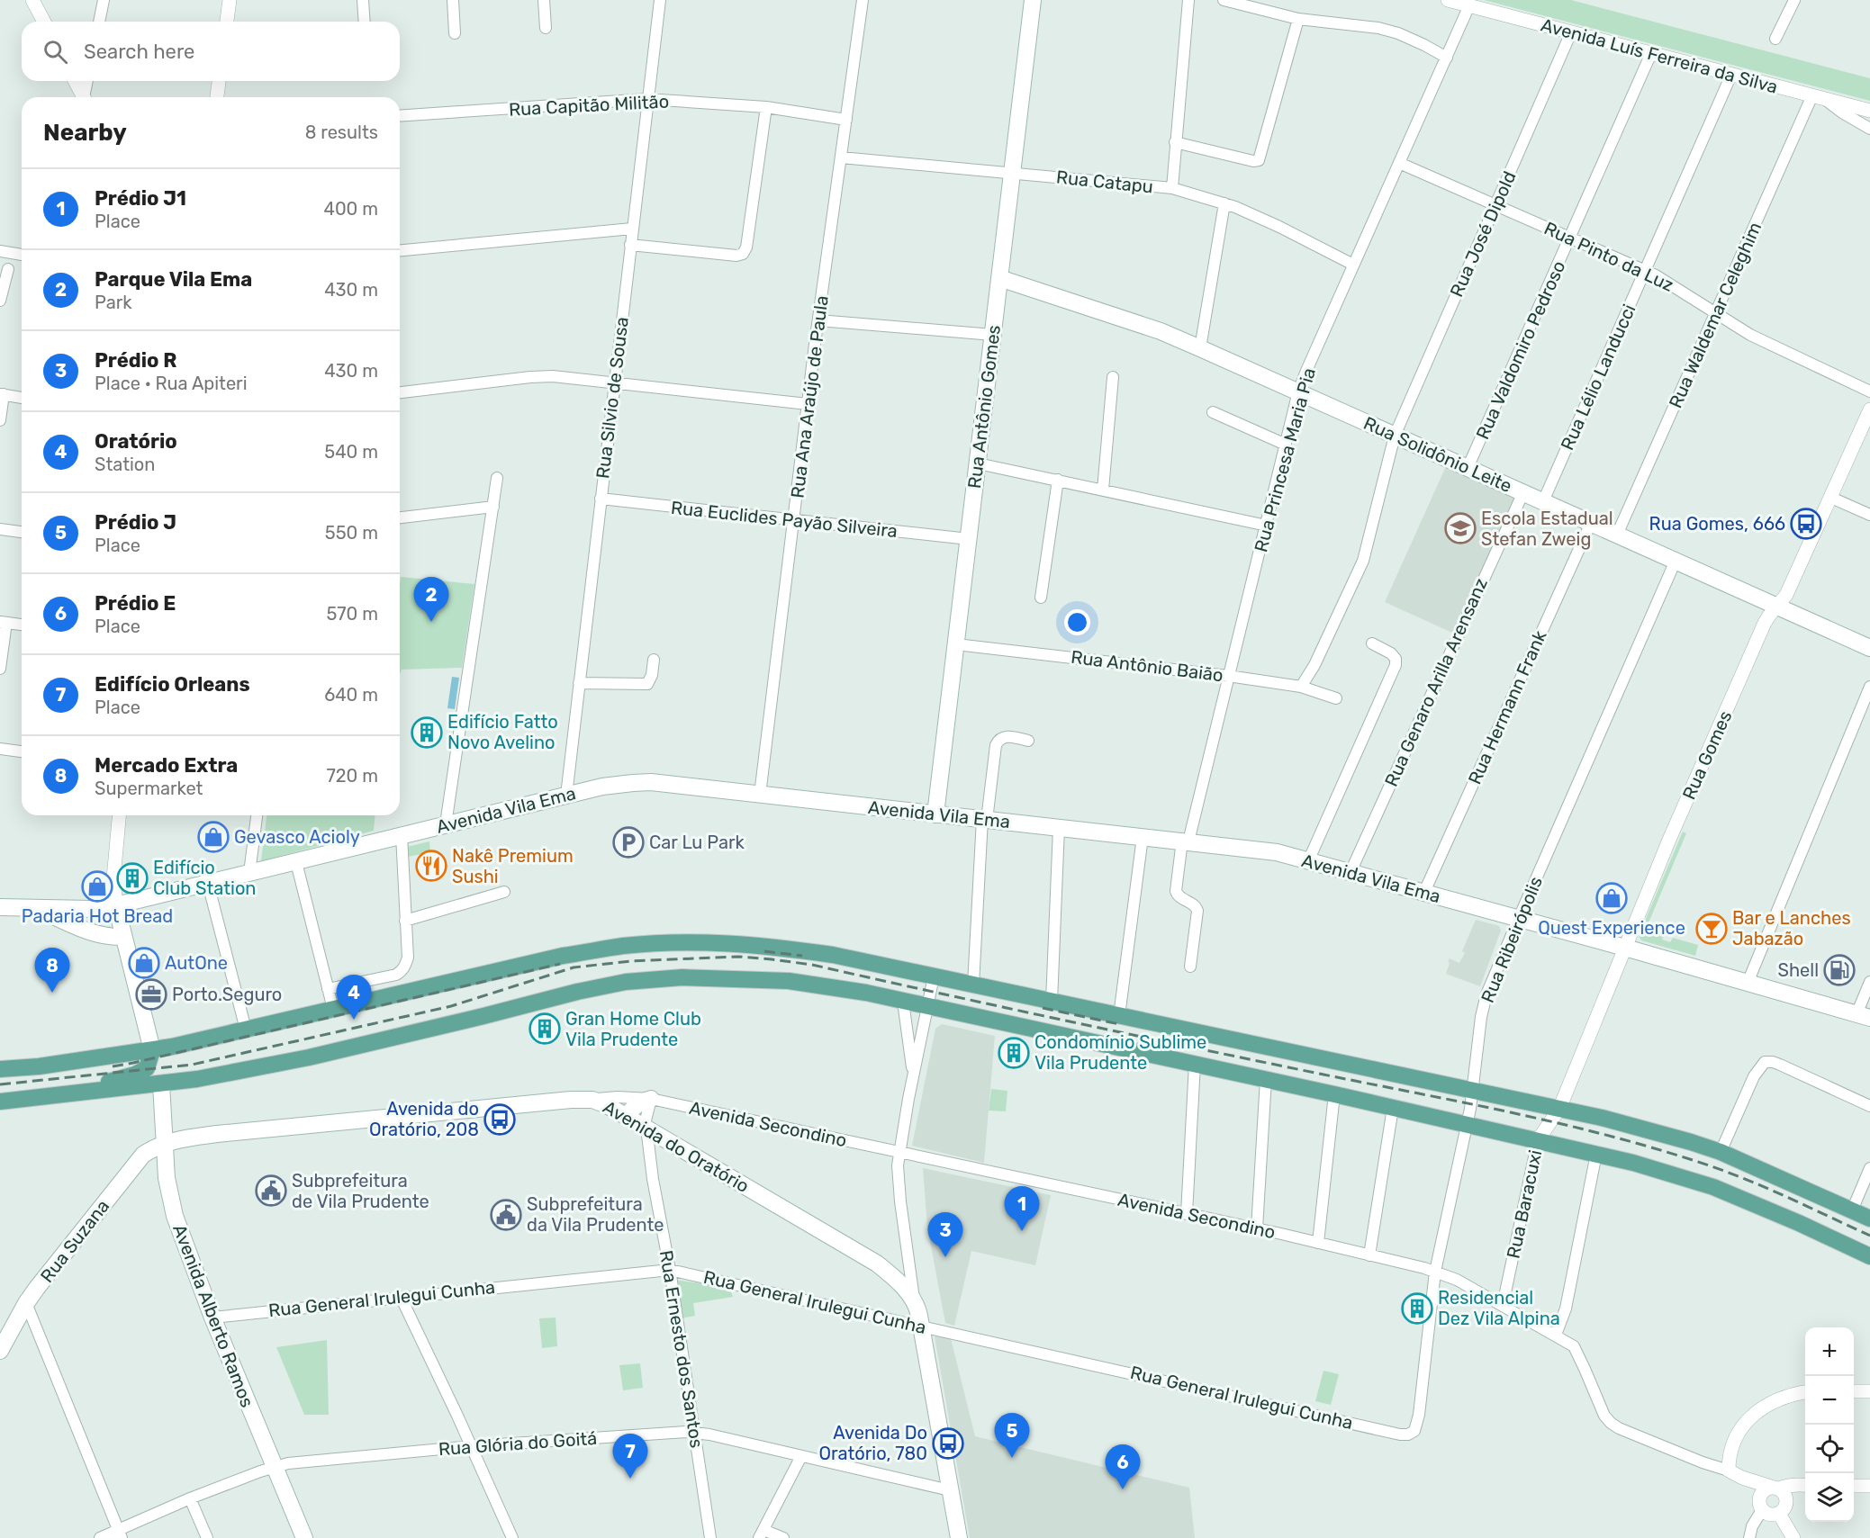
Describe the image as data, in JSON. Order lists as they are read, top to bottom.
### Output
{
  "streets": {
    "main road": [
      "Rua Antônio Gomes",
      "Rua Solidônio Leite",
      "Avenida Vila Ema",
      "Avenida do Oratório",
      "Rua Suzana",
      "Avenida Alberto Ramos"
    ],
    "street": [
      "Avenida Luís Ferreira da Silva",
      "Rua Capitão Militão",
      "Rua Catapu",
      "Rua José Dipold",
      "Rua Pinto da Luz",
      "Rua Waldemar Celeghim",
      "Rua Valdomiro Pedroso",
      "Rua Lélio Landucci",
      "Rua Ana Araújo de Paula",
      "Rua Silvio de Sousa",
      "Rua Princesa Maria Pia",
      "Rua Euclides Payão Silveira",
      "Rua Antônio Baião",
      "Rua Genaro Arilla Arensanz",
      "Rua Hermann Frank",
      "Rua Gomes",
      "Rua Ribeirópolis",
      "Avenida Secondino",
      "Rua Baracuxi",
      "Rua General Irulegui Cunha",
      "Rua Ernesto dos Santos",
      "Rua Glória do Goitá"
    ]
  },
  "crossings": [
    ["Avenida Luís Ferreira da Silva", "Rua José Dipold"],
    ["Avenida Luís Ferreira da Silva", "Rua Waldemar Celeghim"],
    ["Avenida Luís Ferreira da Silva", "Rua Valdomiro Pedroso"],
    ["Avenida Luís Ferreira da Silva", "Rua Lélio Landucci"],
    ["Avenida Luís Ferreira da Silva", "Rua Princesa Maria Pia"],
    ["Rua Capitão Militão", "Rua Ana Araújo de Paula"],
    ["Rua Capitão Militão", "Rua Silvio de Sousa"],
    ["Rua Catapu", "Rua Ana Araújo de Paula"],
    ["Rua Catapu", "Rua Antônio Gomes"],
    ["Rua Catapu", "Rua Princesa Maria Pia"],
    ["Rua José Dipold", "Rua Pinto da Luz"],
    ["Rua José Dipold", "Rua Solidônio Leite"],
    ["Rua José Dipold", "Rua Antônio Baião"],
    ["Rua Pinto da Luz", "Rua Waldemar Celeghim"],
    ["Rua Pinto da Luz", "Rua Valdomiro Pedroso"],
    ["Rua Pinto da Luz", "Rua Lélio Landucci"],
    ["Rua Pinto da Luz", "Rua Princesa Maria Pia"],
    ["Rua Waldemar Celeghim", "Rua Solidônio Leite"],
    ["Rua Valdomiro Pedroso", "Rua Solidônio Leite"],
    ["Rua Lélio Landucci", "Rua Solidônio Leite"],
    ["Rua Ana Araújo de Paula", "Rua Euclides Payão Silveira"],
    ["Rua Ana Araújo de Paula", "Avenida Vila Ema"],
    ["Rua Silvio de Sousa", "Rua Euclides Payão Silveira"],
    ["Rua Silvio de Sousa", "Avenida Vila Ema"],
    ["Rua Antônio Gomes", "Rua Solidônio Leite"],
    ["Rua Antônio Gomes", "Rua Euclides Payão Silveira"],
    ["Rua Antônio Gomes", "Rua Antônio Baião"],
    ["Rua Antônio Gomes", "Avenida Vila Ema"],
    ["Rua Solidônio Leite", "Rua Princesa Maria Pia"],
    ["Rua Solidônio Leite", "Rua Genaro Arilla Arensanz"],
    ["Rua Solidônio Leite", "Rua Hermann Frank"],
    ["Rua Solidônio Leite", "Rua Gomes"],
    ["Rua Solidônio Leite", "Rua Ribeirópolis"],
    ["Rua Princesa Maria Pia", "Rua Antônio Baião"],
    ["Rua Princesa Maria Pia", "Avenida Vila Ema"],
    ["Rua Genaro Arilla Arensanz", "Avenida Vila Ema"],
    ["Rua Hermann Frank", "Avenida Vila Ema"],
    ["Rua Gomes", "Avenida Vila Ema"],
    ["Rua Gomes", "Rua Baracuxi"],
    ["Avenida Vila Ema", "Rua Ribeirópolis"],
    ["Rua Ribeirópolis", "Avenida Secondino"],
    ["Rua Ribeirópolis", "Rua General Irulegui Cunha"],
    ["Avenida Secondino", "Avenida do Oratório"],
    ["Avenida Secondino", "Rua Baracuxi"],
    ["Avenida Secondino", "Rua Ernesto dos Santos"],
    ["Avenida do Oratório", "Rua Suzana"],
    ["Avenida do Oratório", "Rua General Irulegui Cunha"],
    ["Avenida do Oratório", "Avenida Alberto Ramos"],
    ["Avenida do Oratório", "Rua Ernesto dos Santos"],
    ["Avenida do Oratório", "Rua Glória do Goitá"],
    ["Rua Suzana", "Avenida Alberto Ramos"],
    ["Rua General Irulegui Cunha", "Avenida Alberto Ramos"],
    ["Rua General Irulegui Cunha", "Rua Ernesto dos Santos"],
    ["Avenida Alberto Ramos", "Rua Glória do Goitá"],
    ["Rua Ernesto dos Santos", "Rua Glória do Goitá"]
  ],
  "places": {
    "bus stop": ["Rua Gomes, 666", "Avenida do Oratório, 208", "Avenida Do Oratório, 780"],
    "school or university": ["Escola Estadual Stefan Zweig"],
    "building": [
      "Edifício Fatto Novo Avelino",
      "Edifício Club Station",
      "Gran Home Club Vila Prudente",
      "Condomínio Sublime Vila Prudente",
      "Residencial Dez Vila Alpina"
    ],
    "shop": [
      "Gevasco Acioly",
      "Padaria Hot Bread",
      "Quest Experience",
      "AutOne"
    ],
    "parking": ["Car Lu Park"],
    "restaurant": ["Nakê Premium Sushi"],
    "bar": ["Bar e Lanches Jabazão"],
    "fuel station": ["Shell"],
    "office": ["Porto.Seguro"],
    "public building": ["Subprefeitura de Vila Prudente", "Subprefeitura da Vila Prudente"]
  },
  "page": {
    "search": "Search here",
    "heading": ["Nearby", "8 results"],
    "list": [
      {
        "mark": "1",
        "name": "Prédio J1",
        "note": "Place",
        "value": "400 m"
      },
      {
        "mark": "2",
        "name": "Parque Vila Ema",
        "note": "Park",
        "value": "430 m"
      },
      {
        "mark": "3",
        "name": "Prédio R",
        "note": "Place · Rua Apiteri",
        "value": "430 m"
      },
      {
        "mark": "4",
        "name": "Oratório",
        "note": "Station",
        "value": "540 m"
      },
      {
        "mark": "5",
        "name": "Prédio J",
        "note": "Place",
        "value": "550 m"
      },
      {
        "mark": "6",
        "name": "Prédio E",
        "note": "Place",
        "value": "570 m"
      },
      {
        "mark": "7",
        "name": "Edifício Orleans",
        "note": "Place",
        "value": "640 m"
      },
      {
        "mark": "8",
        "name": "Mercado Extra",
        "note": "Supermarket",
        "value": "720 m"
      }
    ],
    "pins": [
      "2",
      "8",
      "4",
      "1",
      "3",
      "5",
      "7",
      "6"
    ],
    "map_buttons": ["+", "−"]
  }
}
